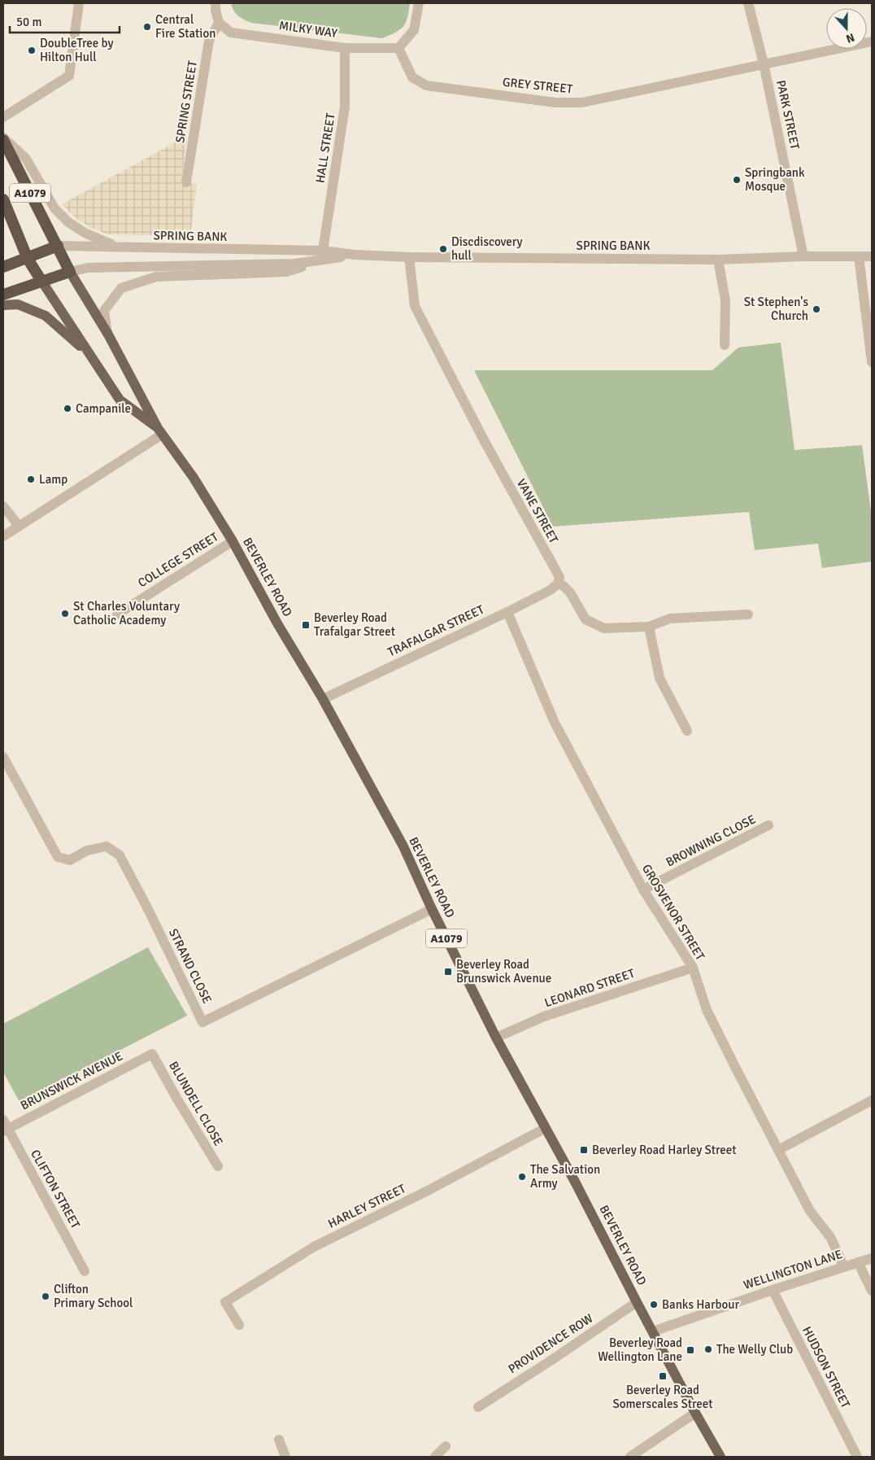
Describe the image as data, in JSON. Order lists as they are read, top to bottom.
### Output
{
  "streets": {
    "highway": ["A1079", "SPRING BANK"],
    "main road": ["BEVERLEY ROAD"],
    "street": [
      "MILKY WAY",
      "GREY STREET",
      "SPRING STREET",
      "PARK STREET",
      "HALL STREET",
      "VANE STREET",
      "COLLEGE STREET",
      "TRAFALGAR STREET",
      "BROWNING CLOSE",
      "GROSVENOR STREET",
      "STRAND CLOSE",
      "LEONARD STREET",
      "BRUNSWICK AVENUE",
      "BLUNDELL CLOSE",
      "CLIFTON STREET",
      "HARLEY STREET",
      "WELLINGTON LANE",
      "PROVIDENCE ROW",
      "HUDSON STREET"
    ]
  },
  "crossings": [
    ["MILKY WAY", "GREY STREET"],
    ["MILKY WAY", "SPRING STREET"],
    ["MILKY WAY", "HALL STREET"],
    ["GREY STREET", "PARK STREET"],
    ["PARK STREET", "SPRING BANK"],
    ["HALL STREET", "SPRING BANK"],
    ["A1079", "SPRING BANK"],
    ["SPRING BANK", "VANE STREET"],
    ["SPRING BANK", "BEVERLEY ROAD"],
    ["VANE STREET", "TRAFALGAR STREET"],
    ["COLLEGE STREET", "BEVERLEY ROAD"],
    ["BEVERLEY ROAD", "TRAFALGAR STREET"],
    ["BEVERLEY ROAD", "STRAND CLOSE"],
    ["BEVERLEY ROAD", "LEONARD STREET"],
    ["BEVERLEY ROAD", "HARLEY STREET"],
    ["BEVERLEY ROAD", "WELLINGTON LANE"],
    ["BEVERLEY ROAD", "PROVIDENCE ROW"],
    ["TRAFALGAR STREET", "GROSVENOR STREET"],
    ["BROWNING CLOSE", "GROSVENOR STREET"],
    ["GROSVENOR STREET", "LEONARD STREET"],
    ["GROSVENOR STREET", "WELLINGTON LANE"],
    ["BRUNSWICK AVENUE", "BLUNDELL CLOSE"],
    ["BRUNSWICK AVENUE", "CLIFTON STREET"],
    ["WELLINGTON LANE", "HUDSON STREET"]
  ],
  "places": {
    "other": [
      "Central Fire Station",
      "DoubleTree by Hilton Hull",
      "Springbank Mosque",
      "Discdiscovery hull",
      "St Stephen's Church",
      "Campanile",
      "Lamp",
      "St Charles Voluntary Catholic Academy",
      "The Salvation Army",
      "Clifton Primary School",
      "Banks Harbour",
      "The Welly Club"
    ],
    "transit": [
      "Beverley Road Trafalgar Street",
      "Beverley Road Brunswick Avenue",
      "Beverley Road Harley Street",
      "Beverley Road Wellington Lane",
      "Beverley Road Somerscales Street"
    ]
  },
  "scale_bar": "50 m",
  "north": "bottom"
}
